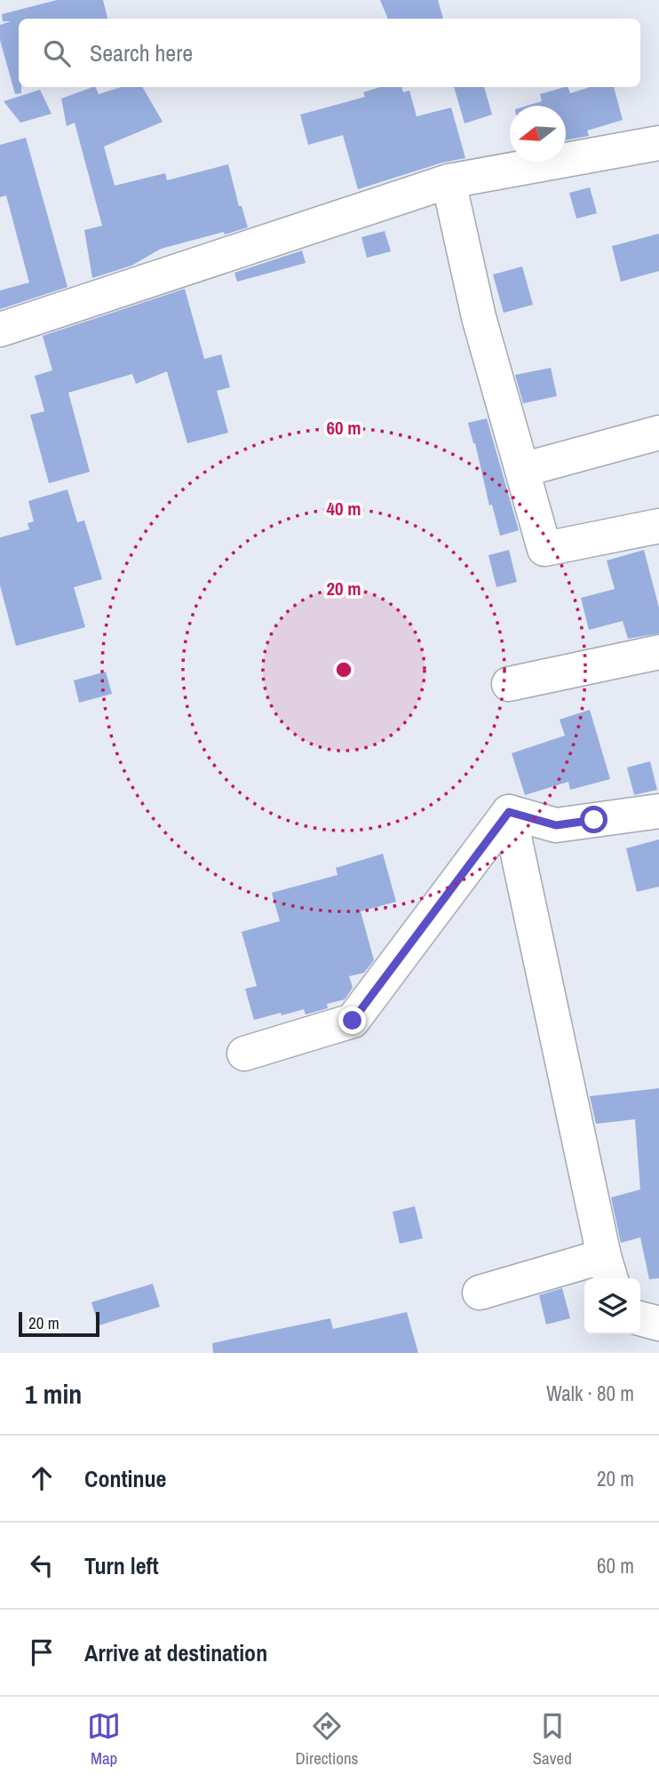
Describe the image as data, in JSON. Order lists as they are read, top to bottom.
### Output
{
  "scale_bar": "20 m",
  "north": "left",
  "page": {
    "search": "Search here",
    "scale": "20 m",
    "heading": ["1 min", "Walk · 80 m"],
    "list": [
      ["Continue", "20 m"],
      ["Turn left", "60 m"],
      "Arrive at destination"
    ],
    "nav": ["Map", "Directions", "Saved"]
  },
  "rings": ["60 m", "40 m", "20 m"]
}
